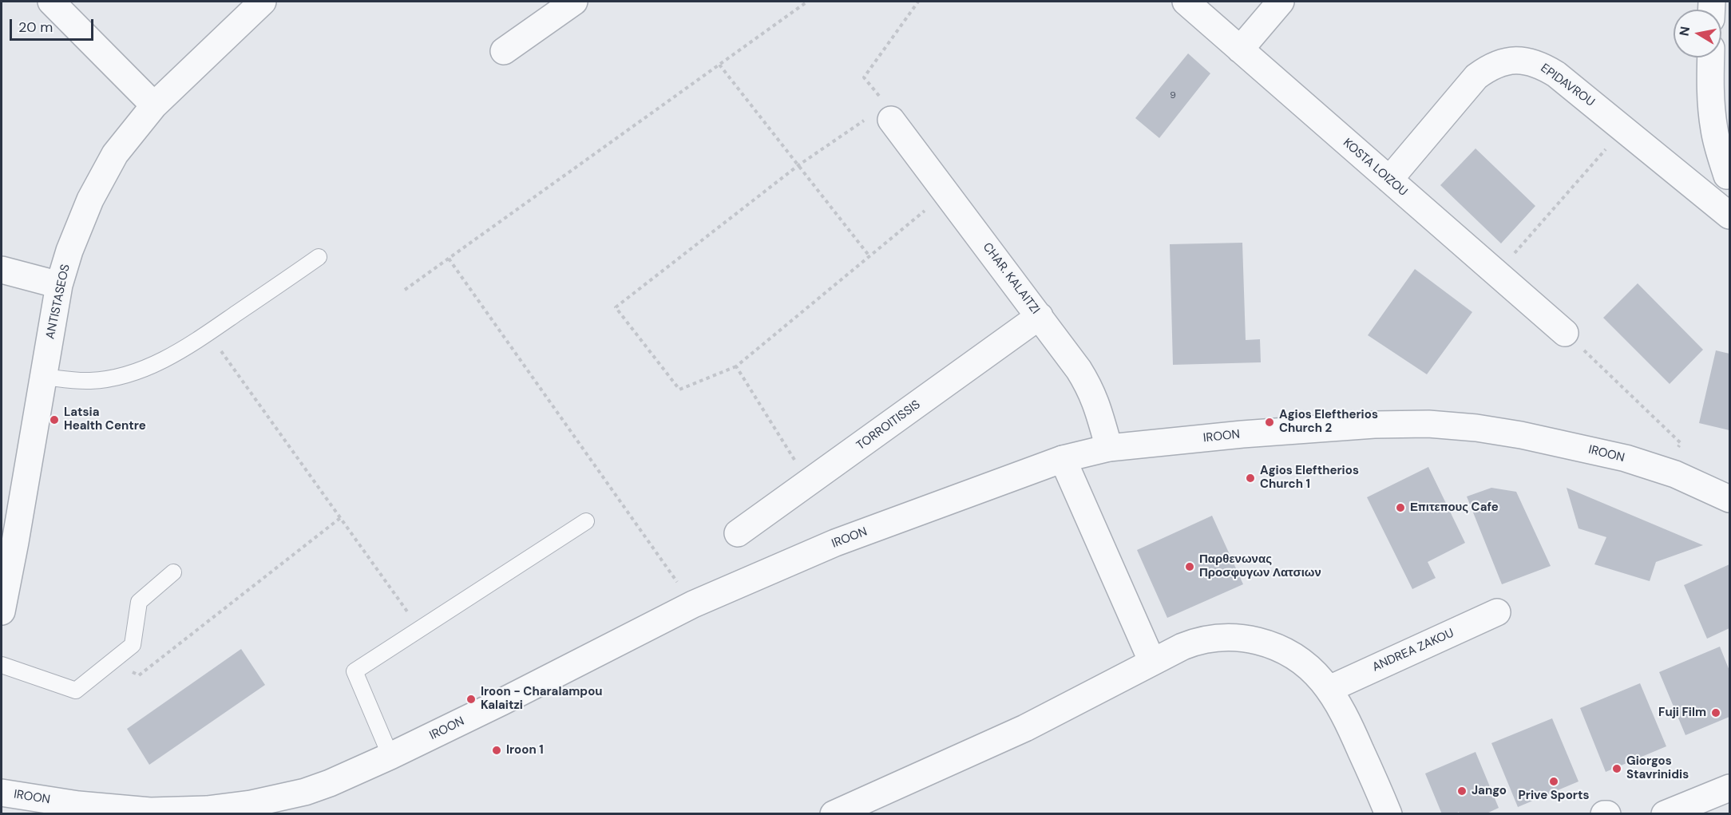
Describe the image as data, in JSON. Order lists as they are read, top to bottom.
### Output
{
  "streets": {
    "street": [
      "EPIDAVROU",
      "KOSTA LOIZOU",
      "CHAR. KALAITZI",
      "ANTISTASEOS",
      "TORROITISSIS",
      "IROON",
      "ANDREA ZAKOU"
    ]
  },
  "crossings": [
    ["EPIDAVROU", "KOSTA LOIZOU"],
    ["CHAR. KALAITZI", "TORROITISSIS"],
    ["CHAR. KALAITZI", "IROON"]
  ],
  "places": [
    "Latsia Health Centre",
    "Agios Eleftherios Church 2",
    "Agios Eleftherios Church 1",
    "Επιτεπους Cafe",
    "Παρθενωνας Προσφυγων Λατσιων",
    "Iroon - Charalampou Kalaitzi",
    "Fuji Film",
    "Iroon 1",
    "Giorgos Stavrinidis",
    "Prive Sports",
    "Jango"
  ],
  "house_numbers": ["9"],
  "scale_bar": "20 m",
  "north": "left"
}
